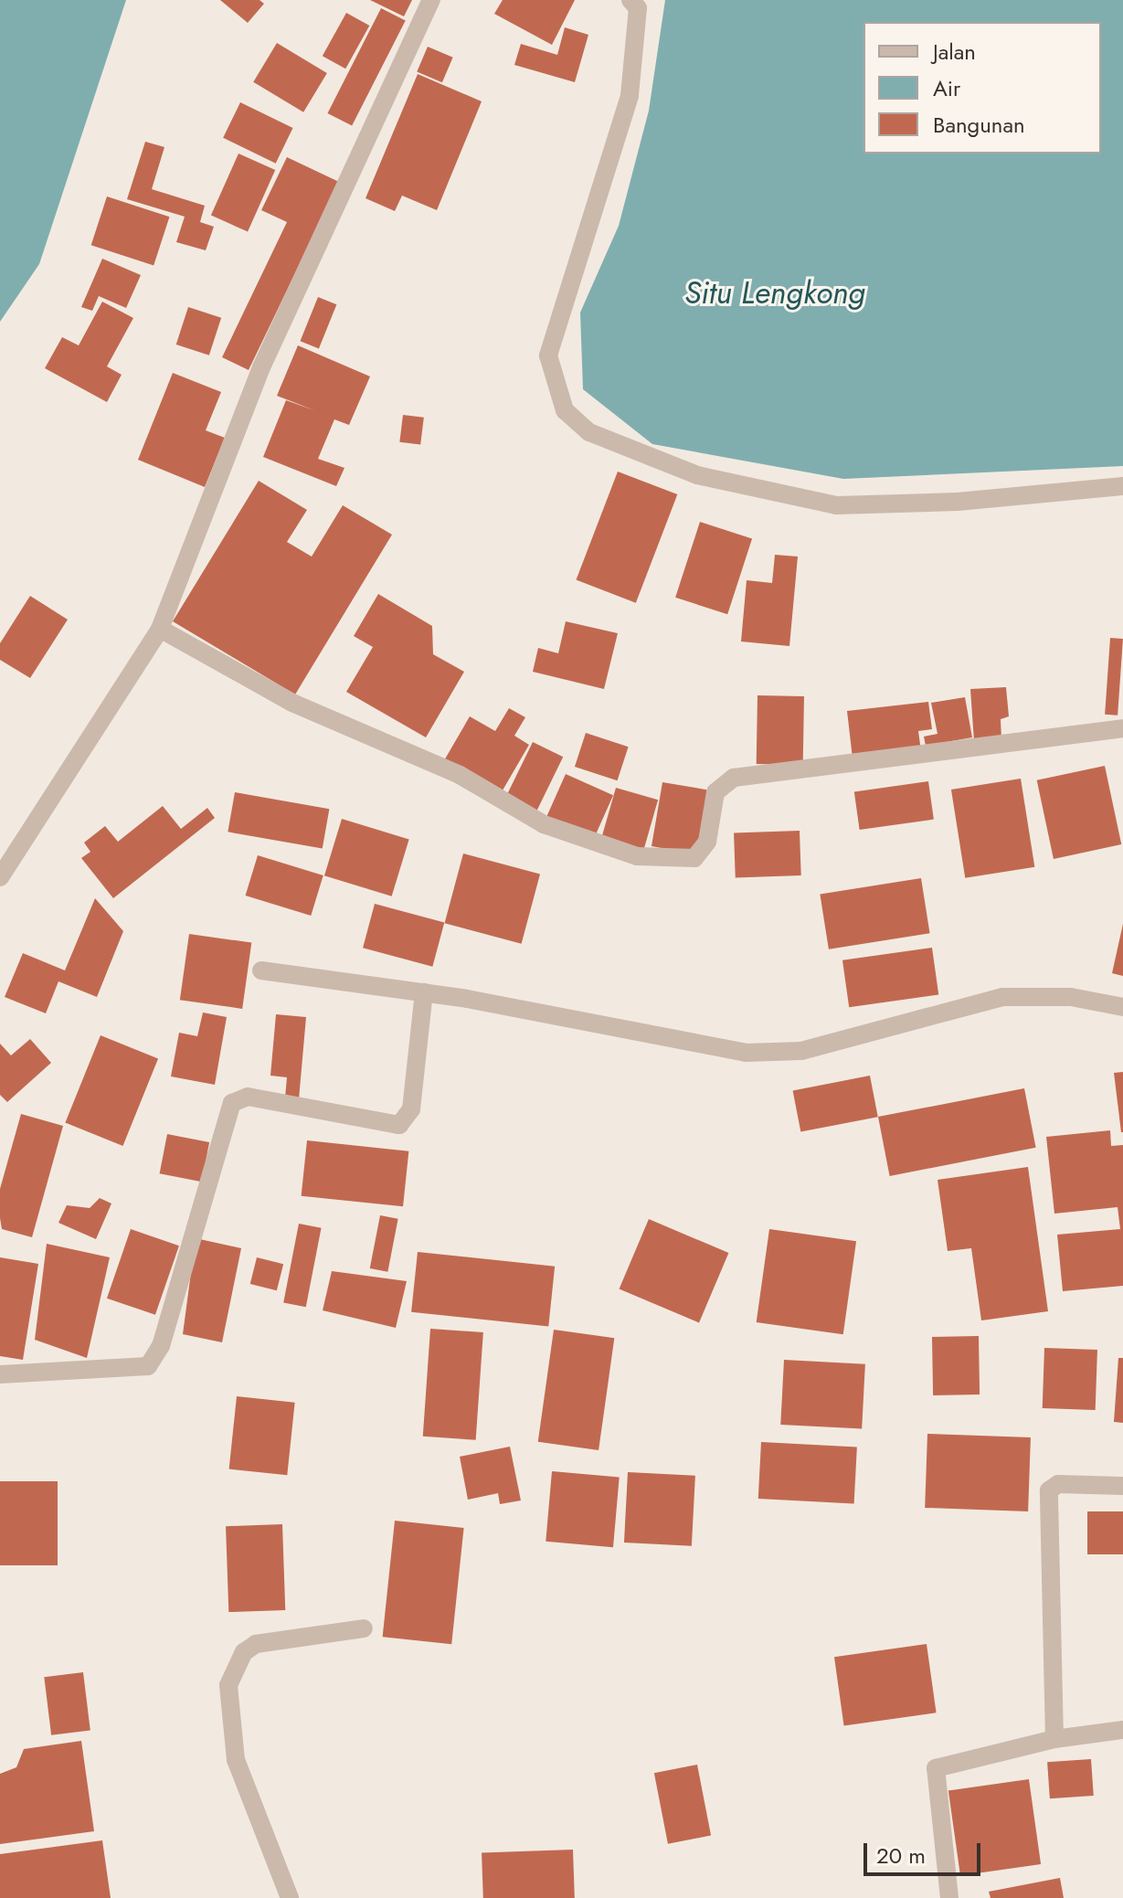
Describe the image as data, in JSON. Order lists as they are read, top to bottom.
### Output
{
  "water": ["Situ Lengkong"],
  "legend": ["Jalan", "Air", "Bangunan"],
  "scale_bar": "20 m"
}
